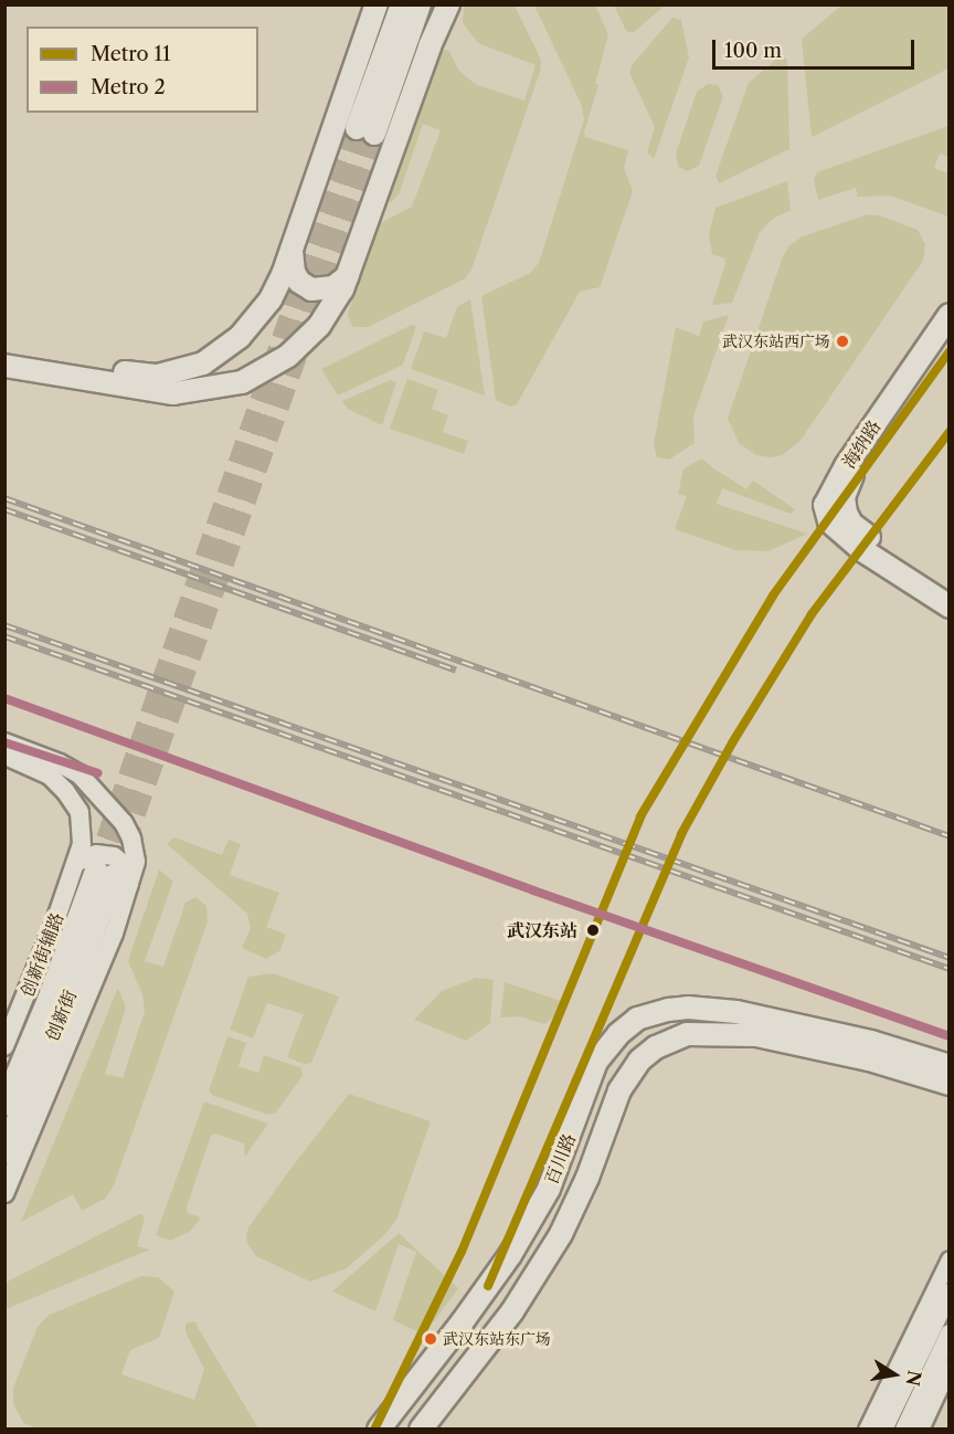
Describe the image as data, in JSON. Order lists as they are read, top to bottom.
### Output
{
  "streets": {
    "main road": ["海纳路", "创新街", "百川路"],
    "street": ["创新街辅路"]
  },
  "crossings": [
    ["创新街辅路", "创新街"]
  ],
  "places": ["武汉东站西广场", "武汉东站", "武汉东站东广场"],
  "lines": ["metro line 11", "metro line 2"],
  "legend": ["Metro 11", "Metro 2"],
  "scale_bar": "100 m",
  "north": "right"
}
